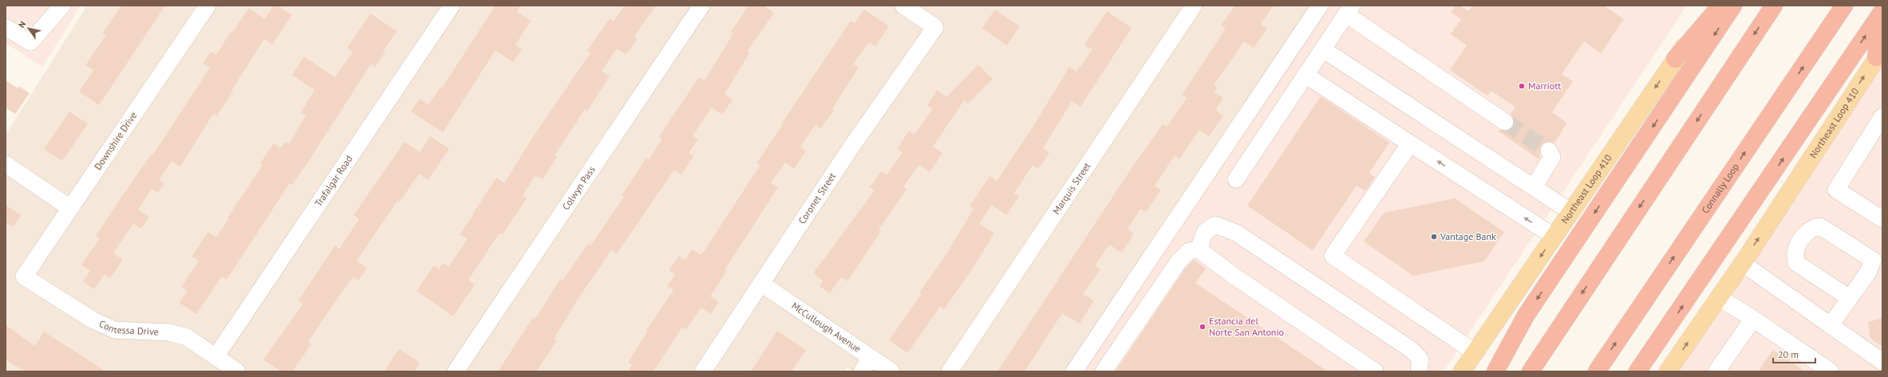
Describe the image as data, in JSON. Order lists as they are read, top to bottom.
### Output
{
  "streets": {
    "highway": ["Connally Loop"],
    "main road": ["Northeast Loop 410"],
    "street": [
      "Downshire Drive",
      "Trafalgar Road",
      "Marquis Street",
      "Colwyn Pass",
      "Coronet Street",
      "Contessa Drive",
      "McCullough Avenue"
    ]
  },
  "crossings": [
    ["Downshire Drive", "Contessa Drive"],
    ["Trafalgar Road", "Contessa Drive"],
    ["Coronet Street", "McCullough Avenue"]
  ],
  "places": ["Marriott", "Vantage Bank", "Estancia del Norte San Antonio"],
  "scale_bar": "20 m",
  "north": "top left"
}
